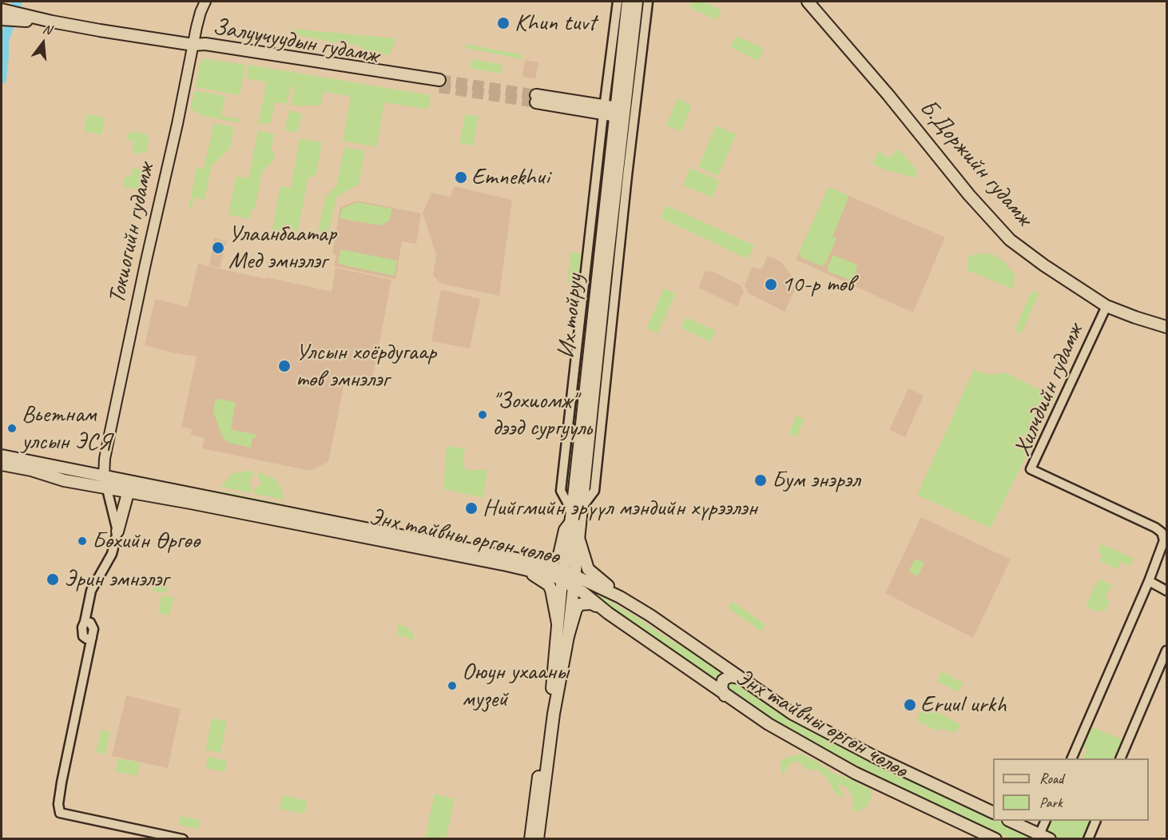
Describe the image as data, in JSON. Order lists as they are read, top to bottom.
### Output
{
  "streets": {
    "main road": [
      "Залуучуудын гудамж",
      "Б.Доржийн гудамж",
      "Токиогийн гудамж",
      "Их тойруу",
      "Энх тайвны өргөн чөлөө"
    ],
    "street": ["Хилчдийн гудамж"]
  },
  "crossings": [
    ["Залуучуудын гудамж", "Токиогийн гудамж"],
    ["Б.Доржийн гудамж", "Хилчдийн гудамж"],
    ["Токиогийн гудамж", "Энх тайвны өргөн чөлөө"],
    ["Их тойруу", "Энх тайвны өргөн чөлөө"]
  ],
  "places": [
    "Khun tuvt",
    "Emnekhui",
    "Улаанбаатар Мед эмнэлэг",
    "10-р төв",
    "Улсын хоёрдугаар төв эмнэлэг",
    "\"Зохиомж\" дээд сургууль",
    "Вьетнам улсын ЭСЯ",
    "Бум энэрэл",
    "Нийгмийн эрүүл мэндийн хүрээлэн",
    "Бөхийн Өргөө",
    "Эрин эмнэлэг",
    "Оюун ухааны музей",
    "Eruul urkh"
  ],
  "legend": ["Road", "Park"],
  "north": "top"
}
